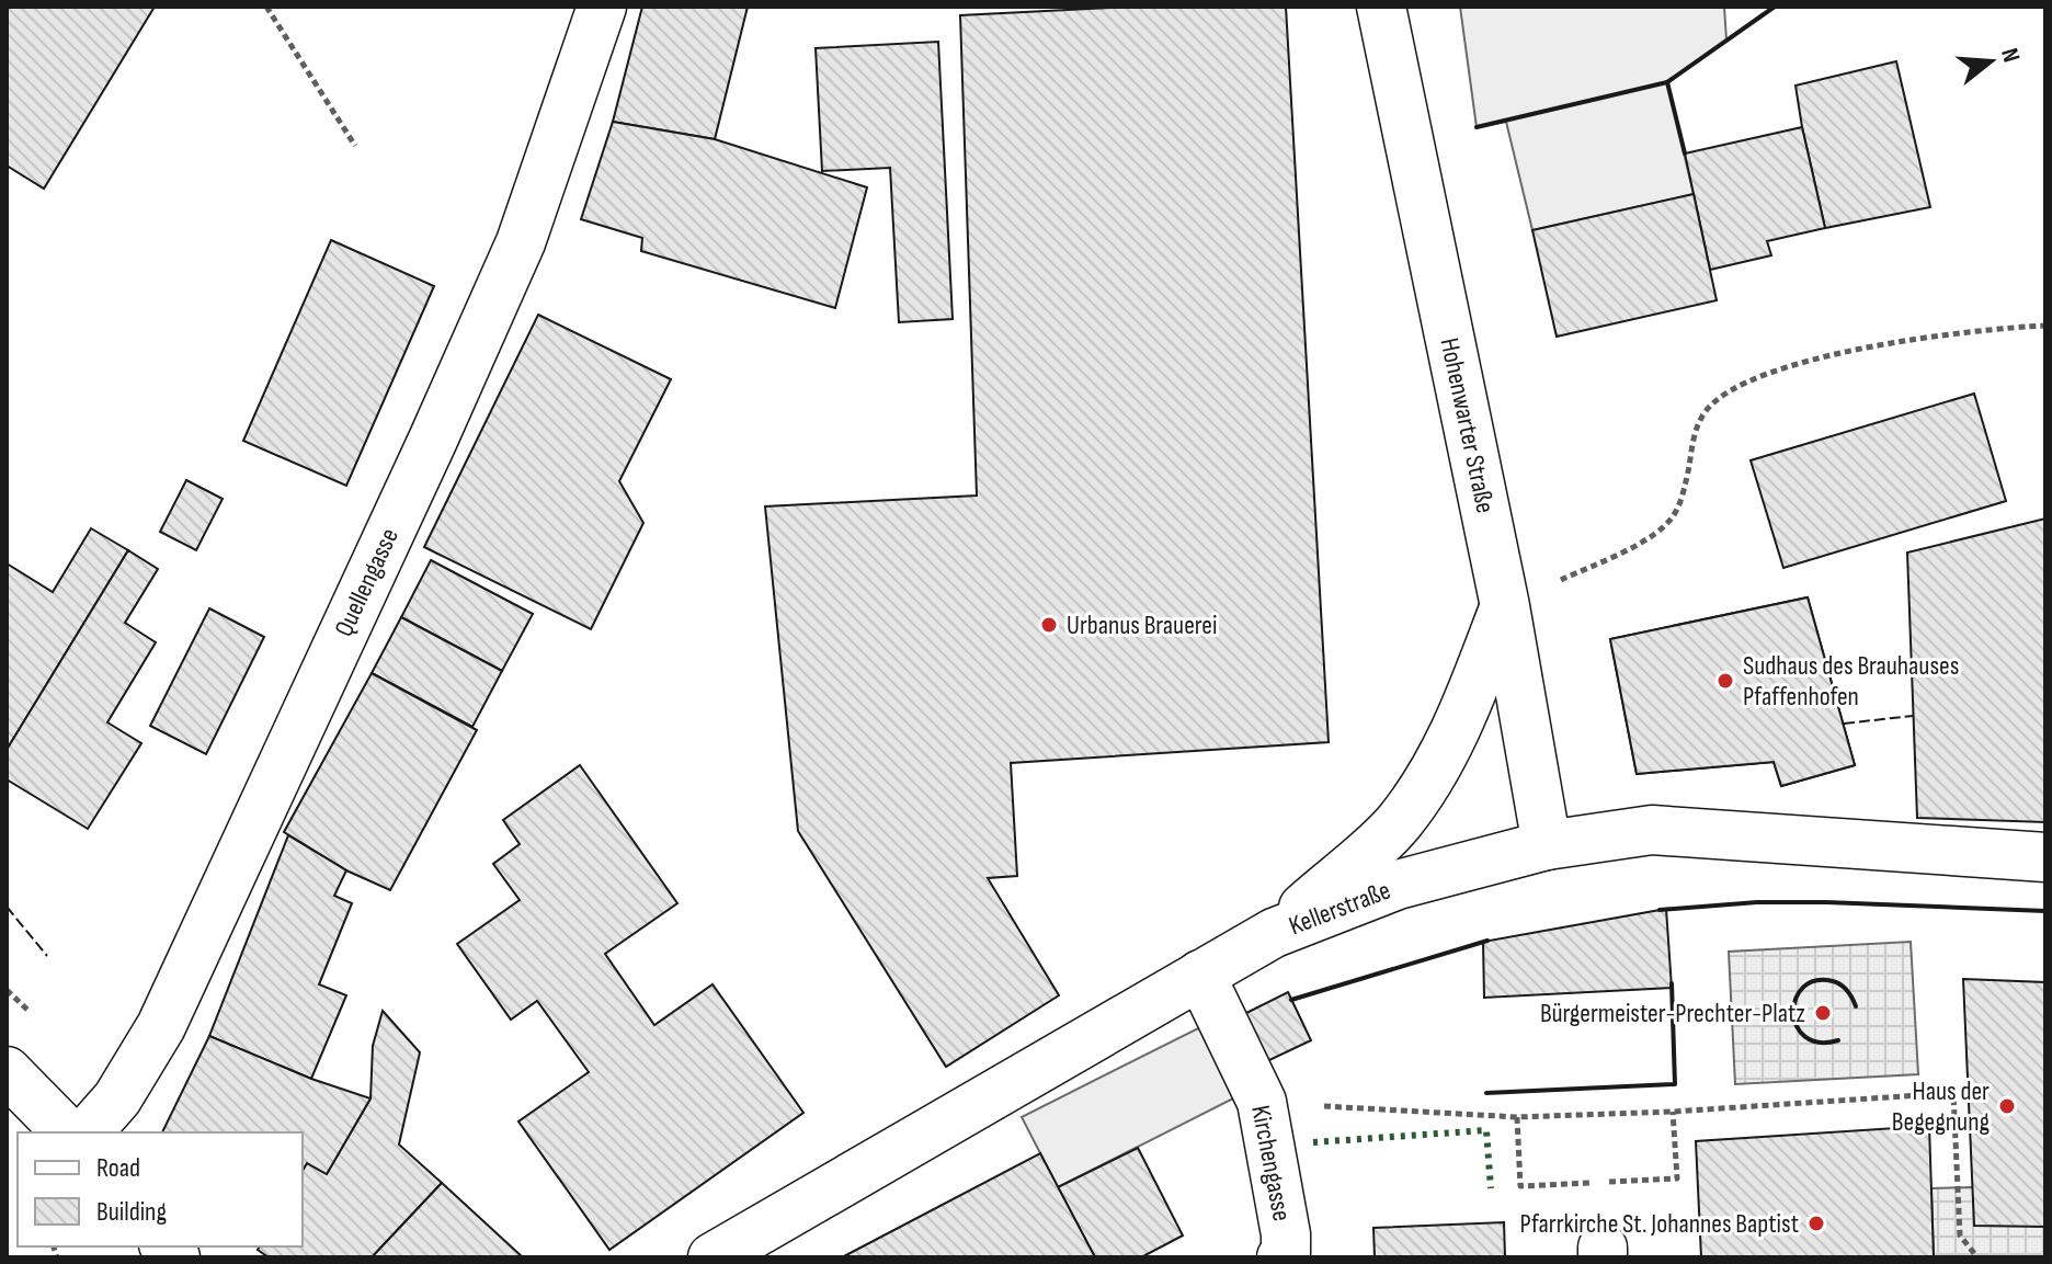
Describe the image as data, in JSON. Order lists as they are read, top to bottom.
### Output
{
  "streets": {
    "street": [
      "Hohenwarter Straße",
      "Quellengasse",
      "Kellerstraße",
      "Kirchengasse"
    ]
  },
  "crossings": [
    ["Hohenwarter Straße", "Kellerstraße"],
    ["Kellerstraße", "Kirchengasse"]
  ],
  "places": [
    "Urbanus Brauerei",
    "Sudhaus des Brauhauses Pfaffenhofen",
    "Bürgermeister-Prechter-Platz",
    "Haus der Begegnung",
    "Pfarrkirche St. Johannes Baptist"
  ],
  "legend": ["Road", "Building"],
  "north": "right"
}
